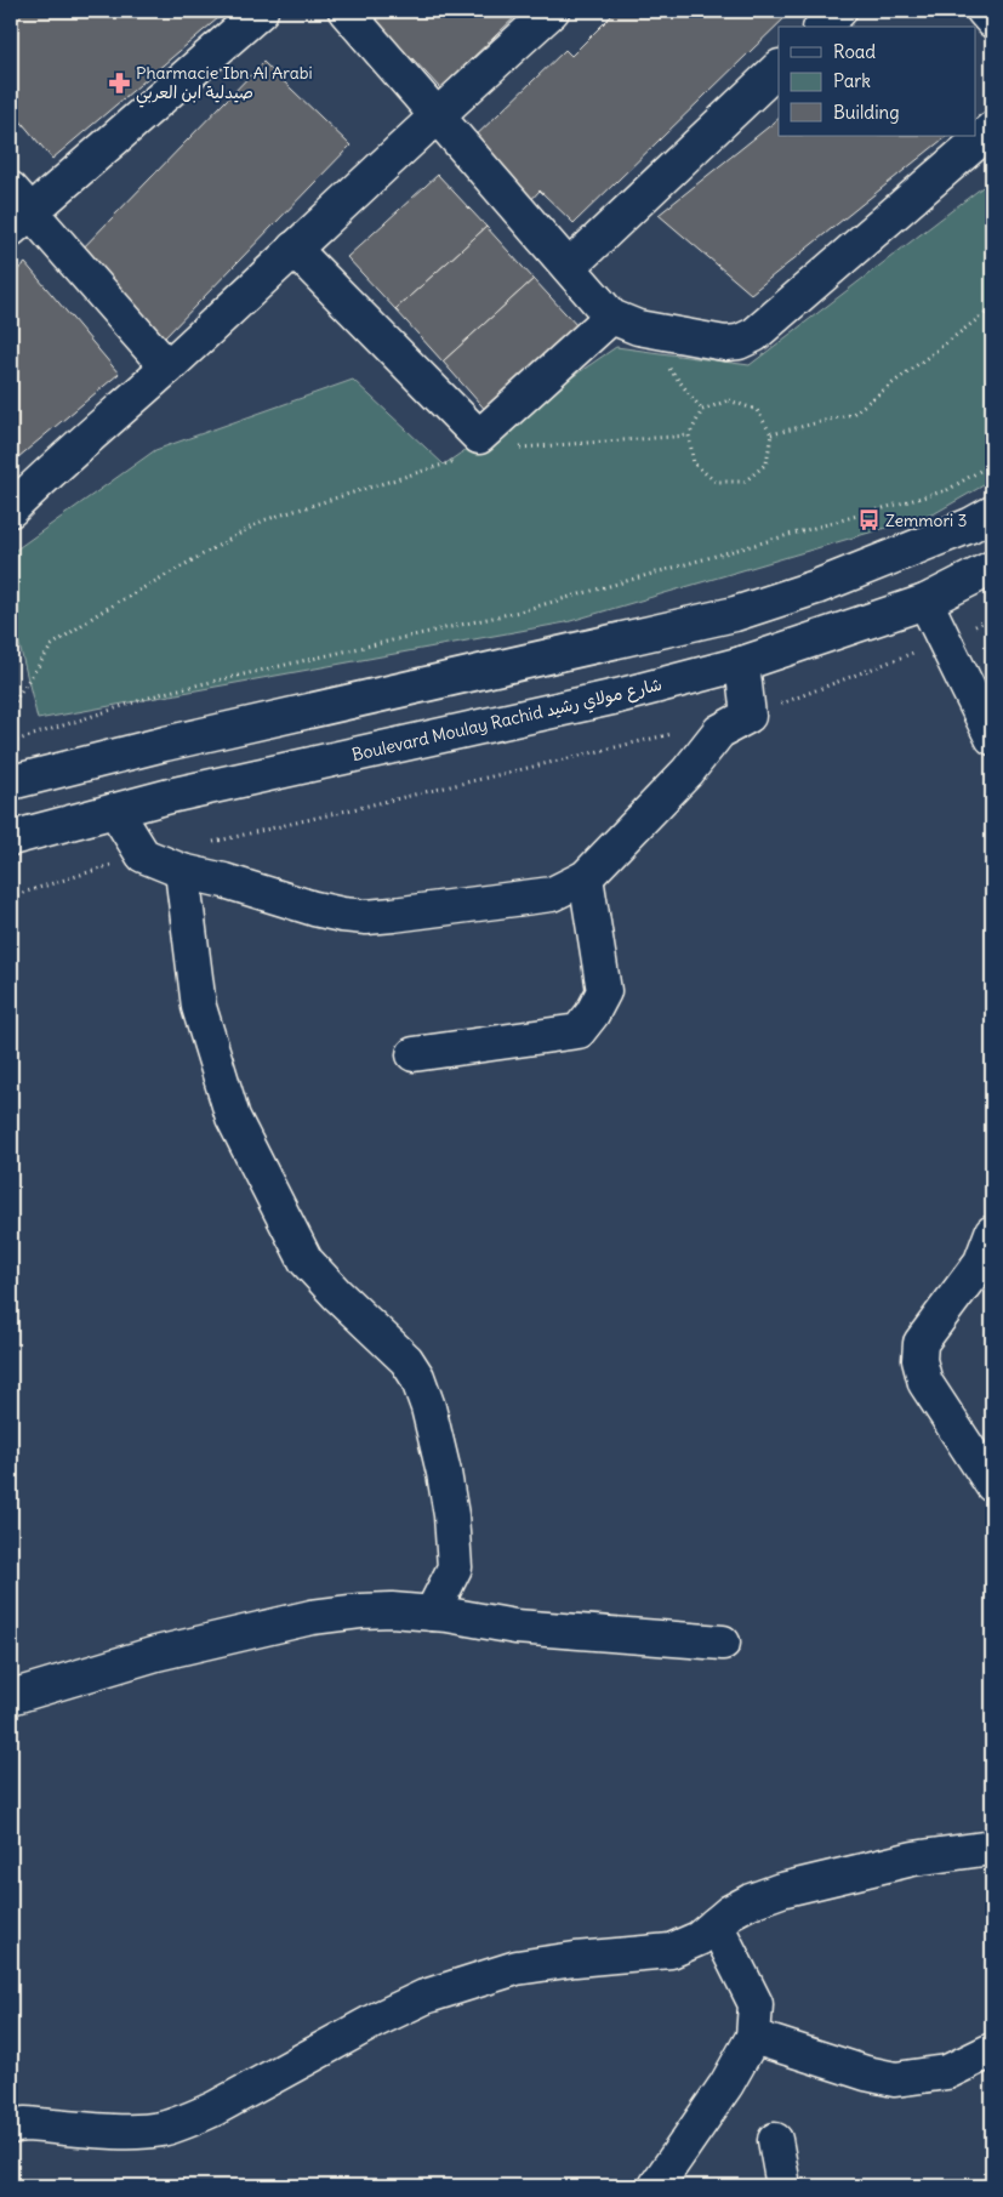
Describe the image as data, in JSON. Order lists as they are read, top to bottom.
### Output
{
  "streets": {
    "street": ["Boulevard Moulay Rachid شارع مولاي رشيد"]
  },
  "places": {
    "pharmacy": ["Pharmacie Ibn Al Arabi صيدلية ابن العربي"],
    "bus stop": ["Zemmori 3"]
  },
  "legend": ["Road", "Park", "Building"]
}
